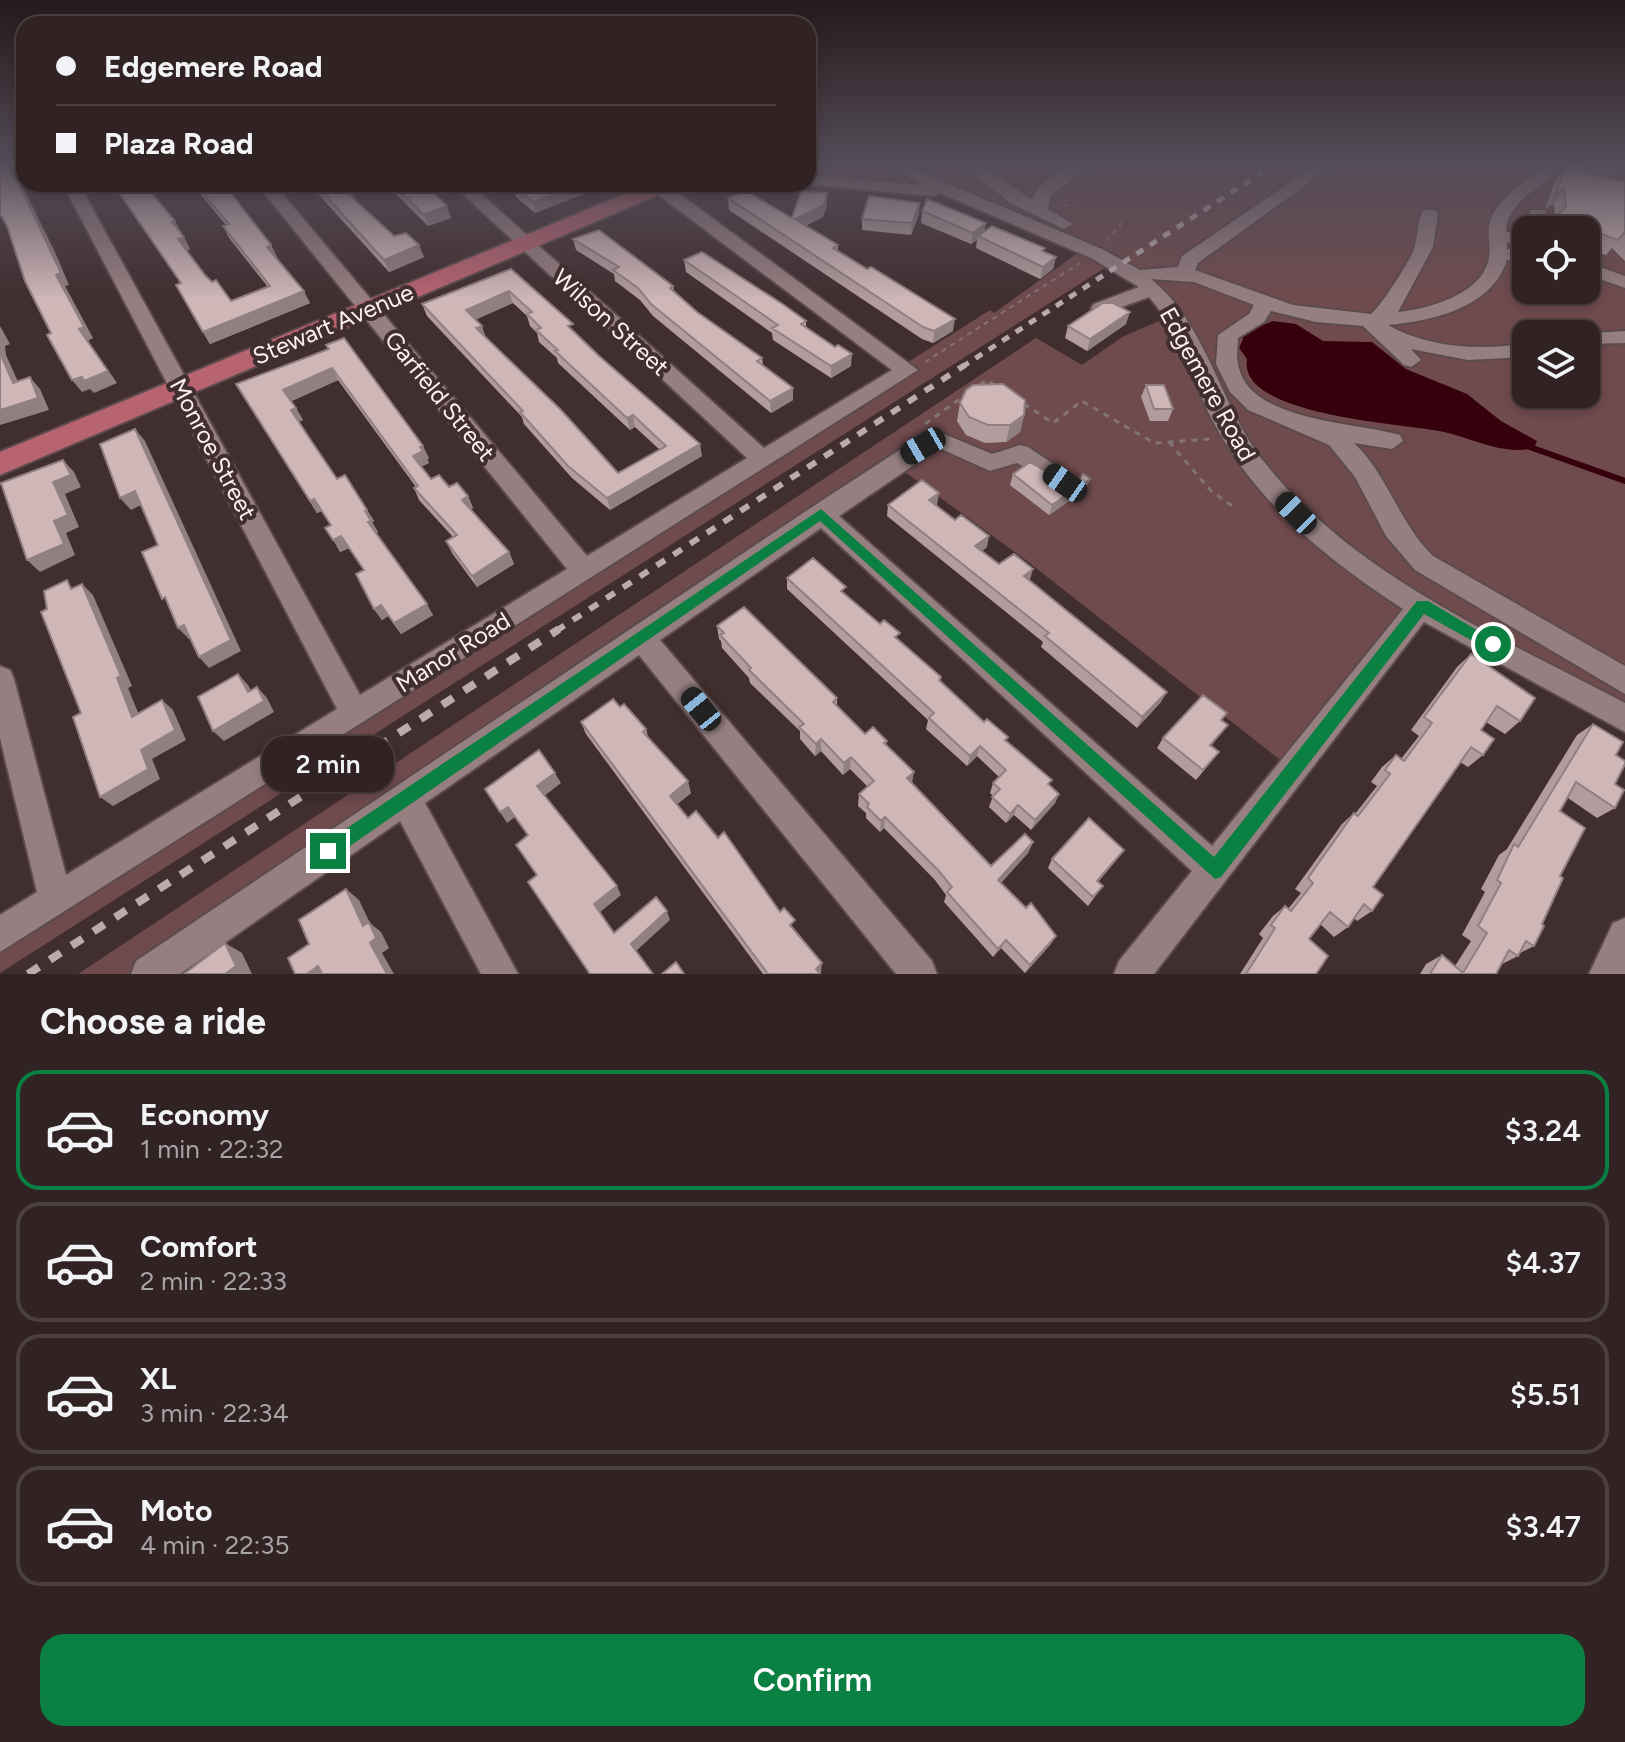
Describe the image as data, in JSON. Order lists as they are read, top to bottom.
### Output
{
  "streets": {
    "main road": ["Stewart Avenue"],
    "street": [
      "Wilson Street",
      "Edgemere Road",
      "Garfield Street",
      "Monroe Street",
      "Manor Road"
    ]
  },
  "crossings": [
    ["Wilson Street", "Stewart Avenue"],
    ["Wilson Street", "Manor Road"],
    ["Stewart Avenue", "Garfield Street"],
    ["Stewart Avenue", "Monroe Street"],
    ["Garfield Street", "Manor Road"],
    ["Monroe Street", "Manor Road"]
  ],
  "page": {
    "banner": ["Edgemere Road", "Plaza Road"],
    "bubble": "2 min",
    "heading": "Choose a ride",
    "list": [
      {
        "name": "Economy",
        "note": "1 min · 22:32",
        "value": "$3.24"
      },
      {
        "name": "Comfort",
        "note": "2 min · 22:33",
        "value": "$4.37"
      },
      {
        "name": "XL",
        "note": "3 min · 22:34",
        "value": "$5.51"
      },
      {
        "name": "Moto",
        "note": "4 min · 22:35",
        "value": "$3.47"
      }
    ],
    "buttons": "Confirm"
  }
}
